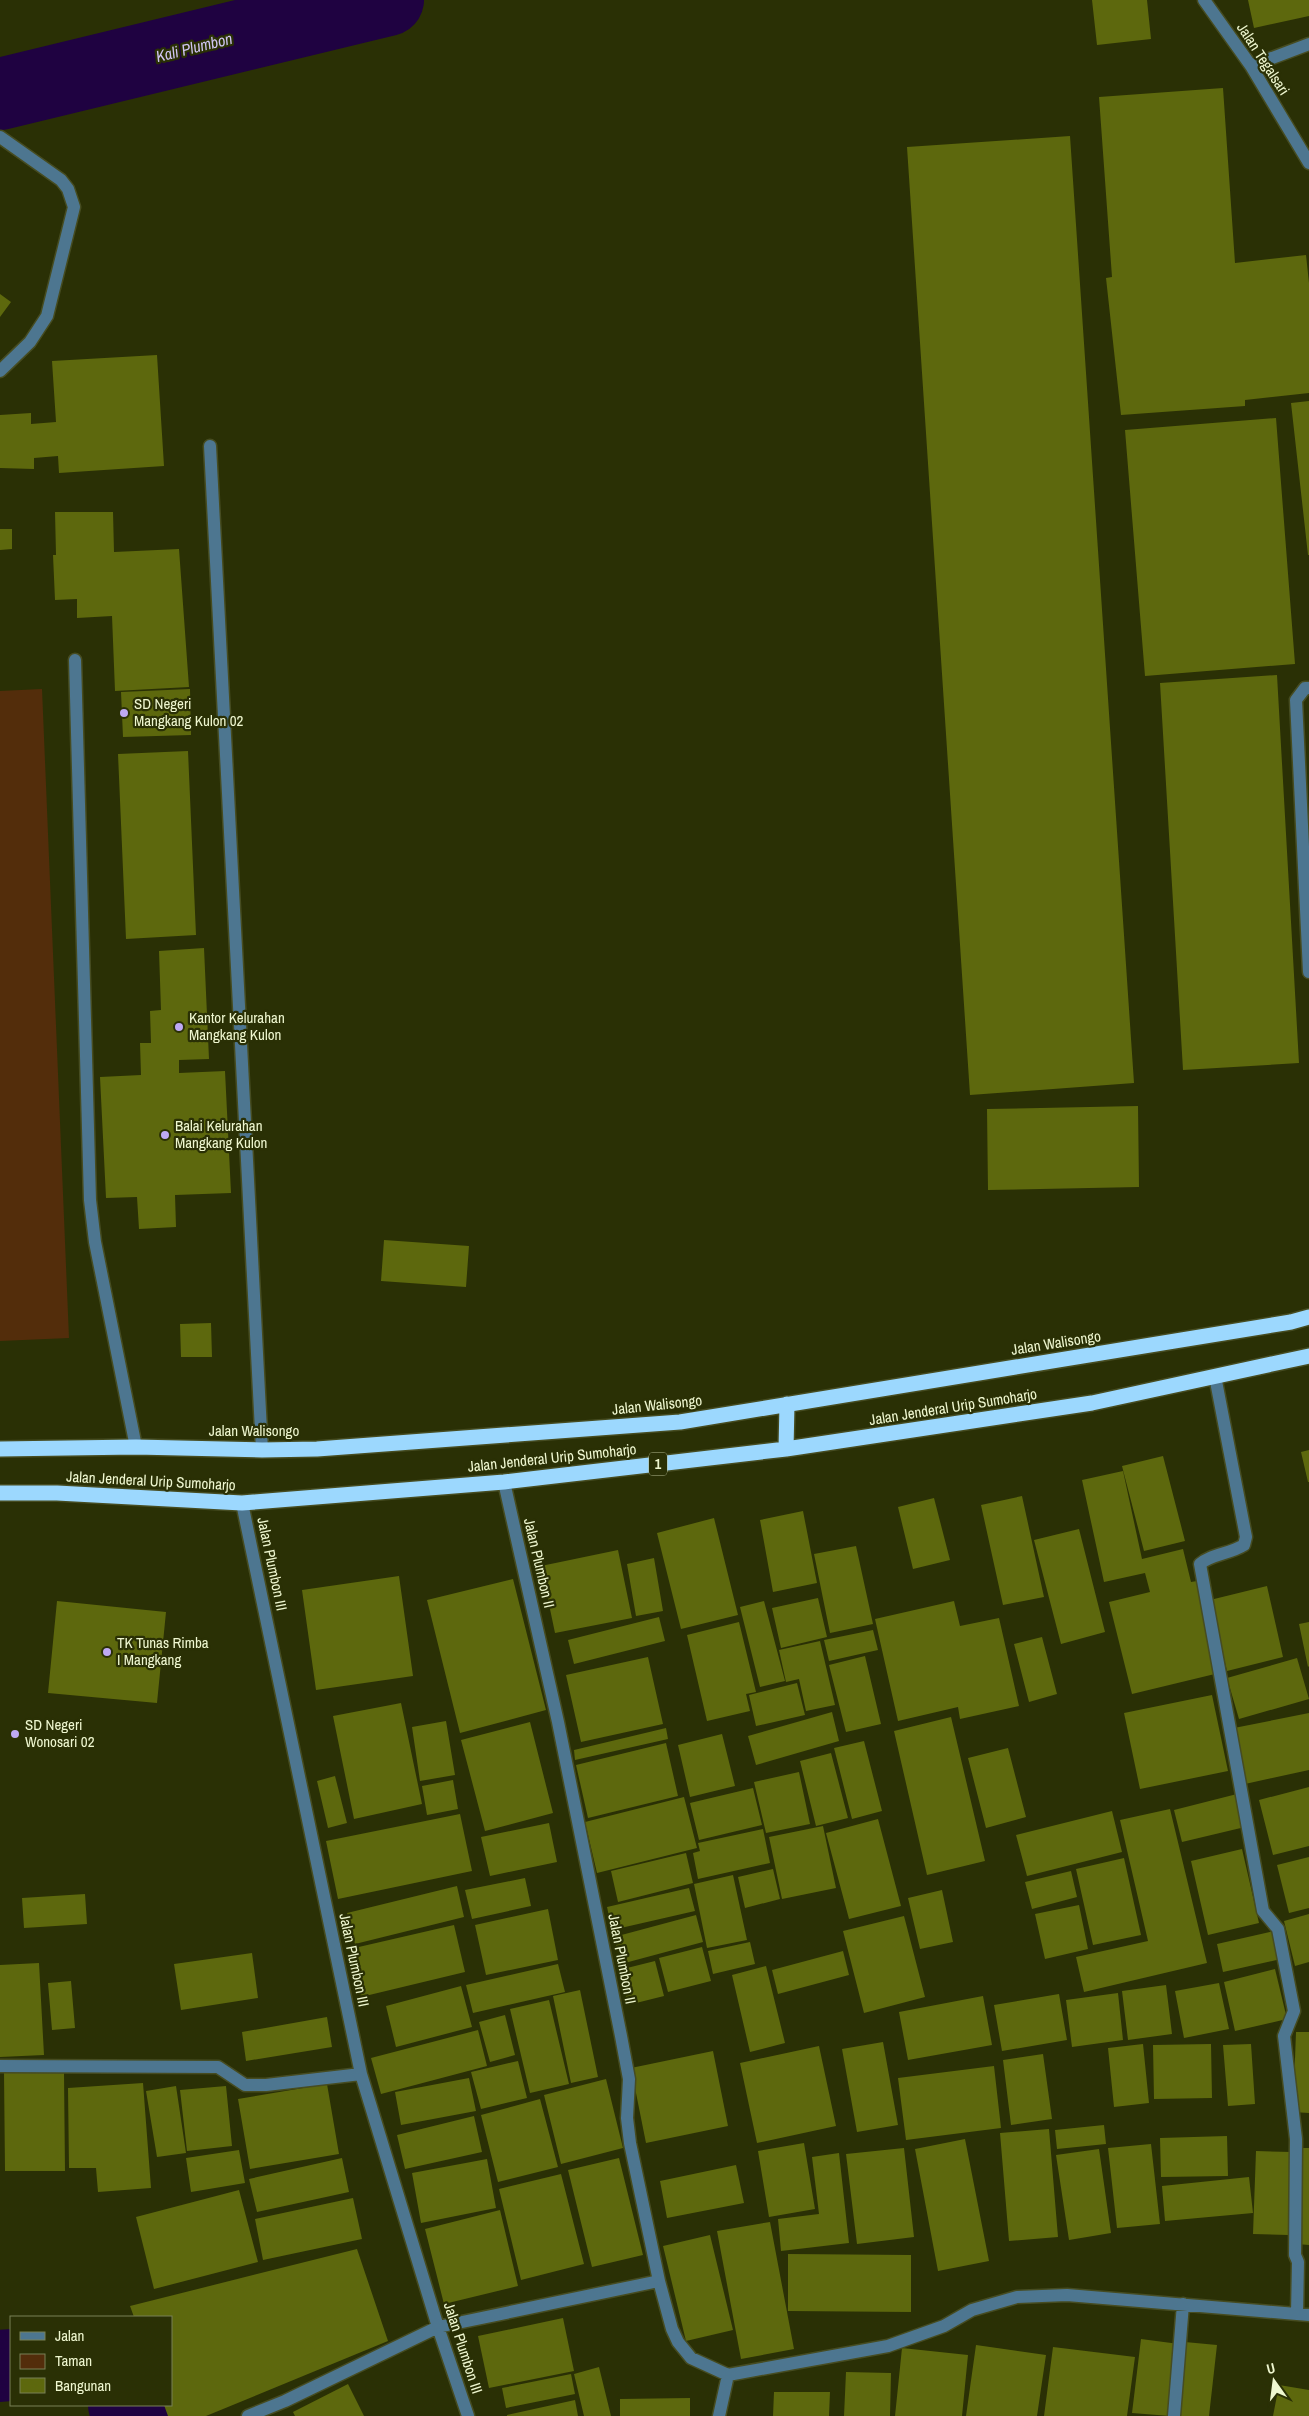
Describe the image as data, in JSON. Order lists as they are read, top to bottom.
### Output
{
  "streets": {
    "highway": ["Jalan Walisongo", "Jalan Jenderal Urip Sumoharjo", "1"],
    "street": ["Jalan Tegalsari", "Jalan Plumbon II", "Jalan Plumbon III"]
  },
  "crossings": [
    ["Jalan Jenderal Urip Sumoharjo", "Jalan Plumbon II"],
    ["Jalan Jenderal Urip Sumoharjo", "Jalan Plumbon III"]
  ],
  "water": ["Kali Plumbon"],
  "places": [
    "SD Negeri Mangkang Kulon 02",
    "Kantor Kelurahan Mangkang Kulon",
    "Balai Kelurahan Mangkang Kulon",
    "TK Tunas Rimba I Mangkang",
    "SD Negeri Wonosari 02"
  ],
  "legend": ["Jalan", "Taman", "Bangunan"],
  "north": "top"
}
